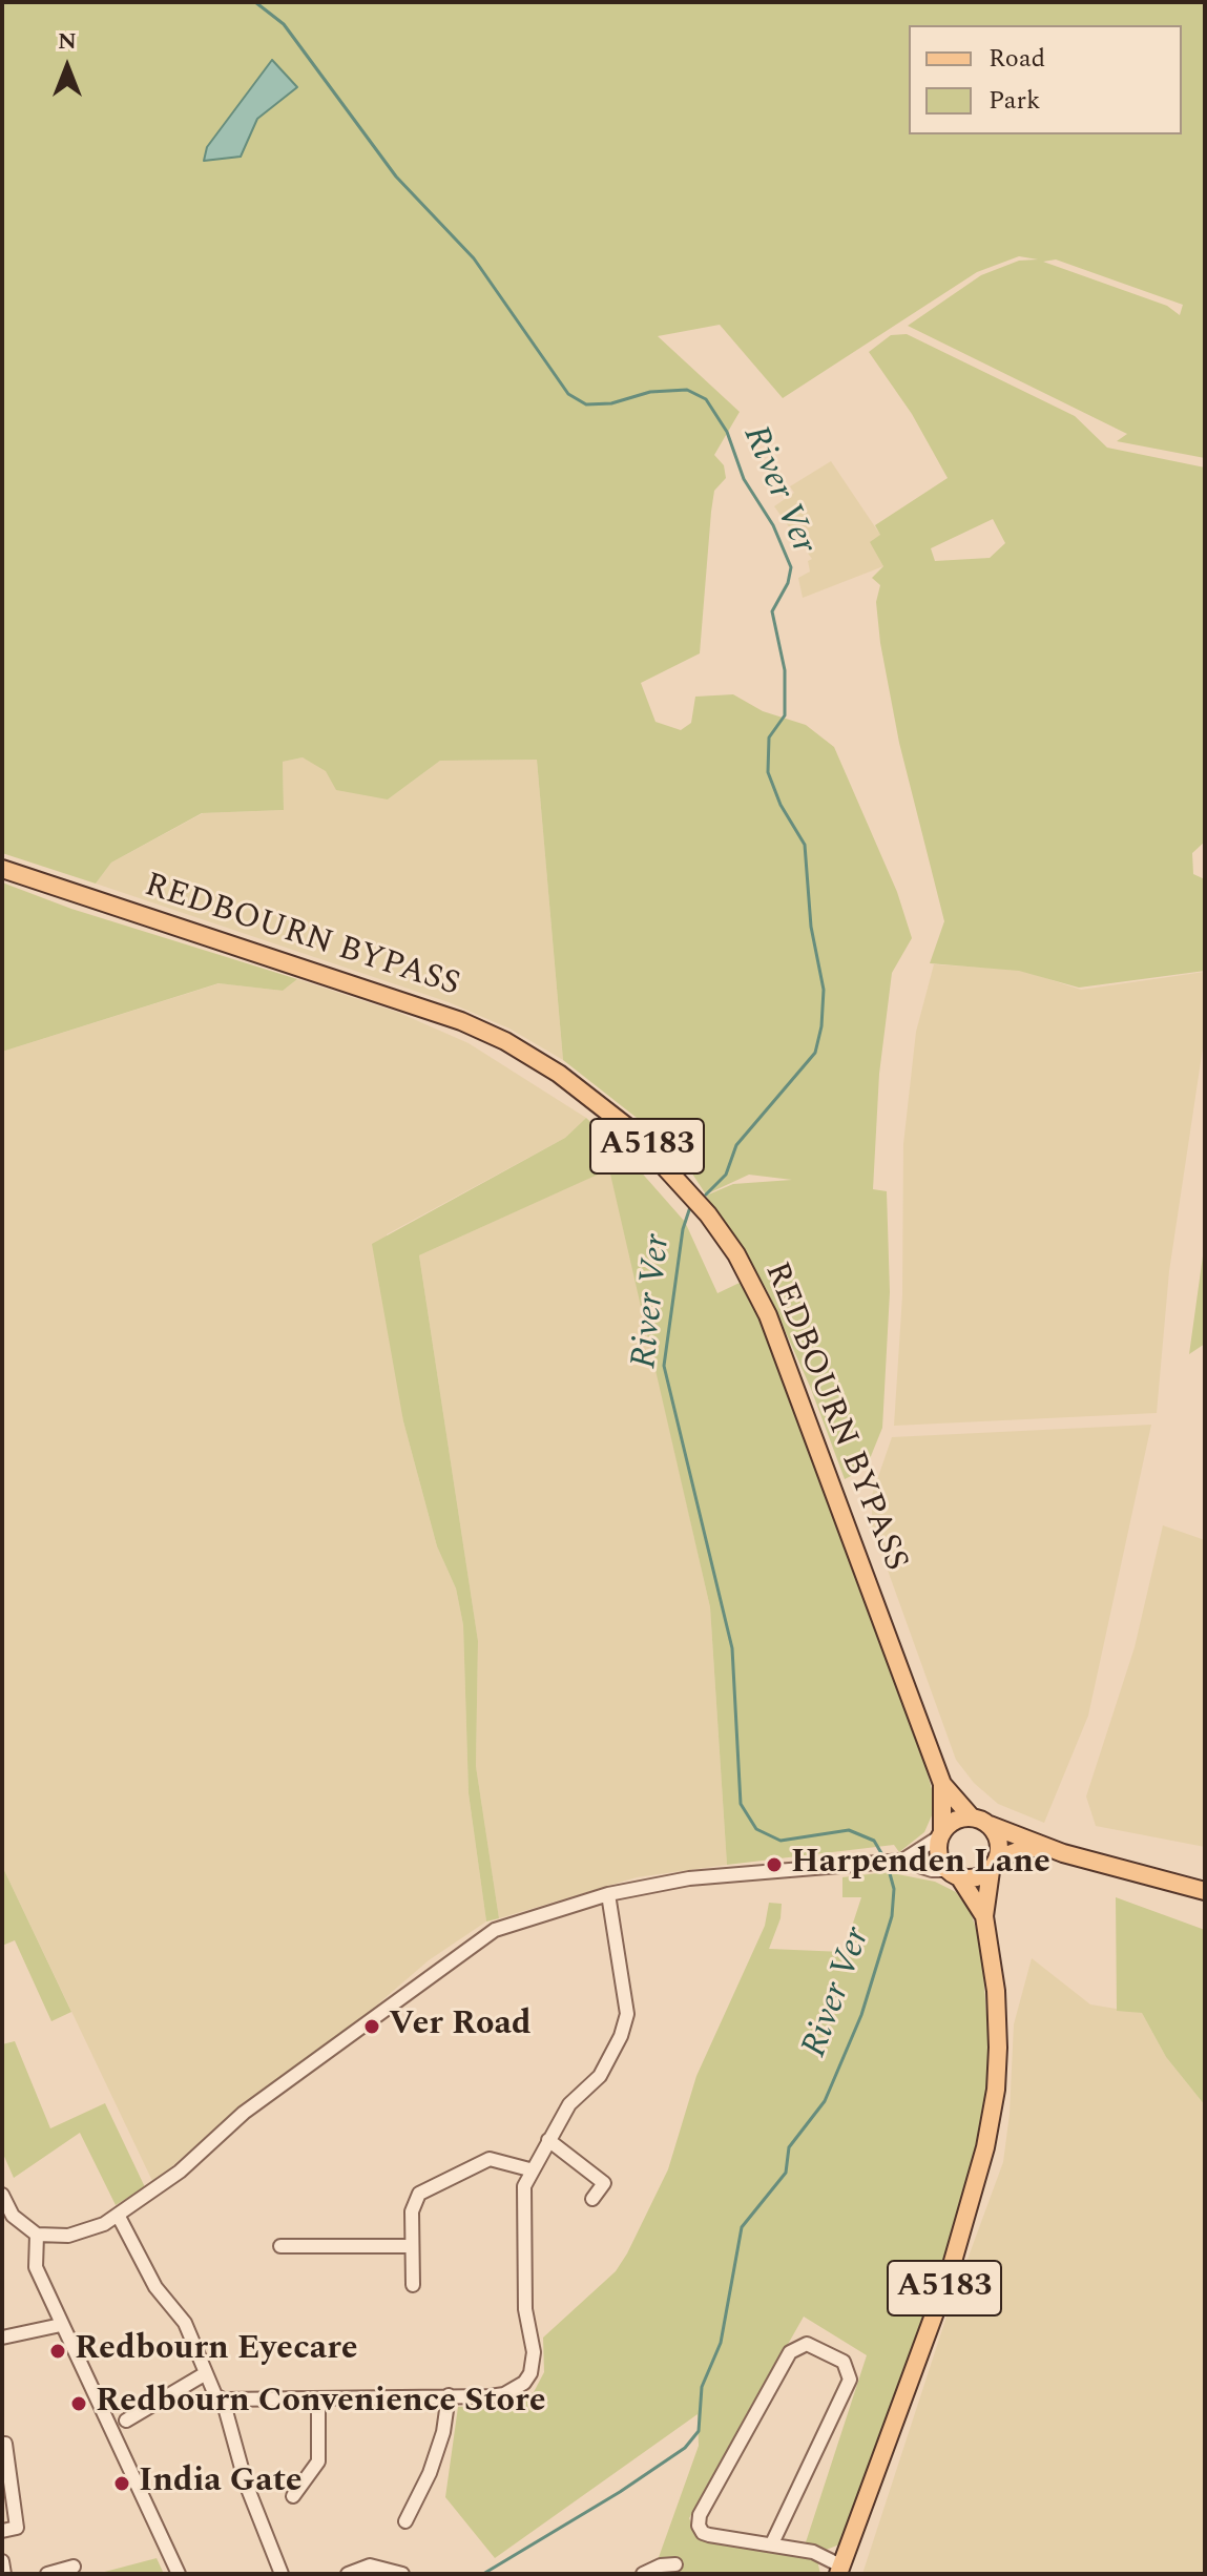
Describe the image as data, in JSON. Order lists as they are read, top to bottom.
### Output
{
  "streets": {
    "main road": ["REDBOURN BYPASS", "A5183"]
  },
  "crossings": [
    ["REDBOURN BYPASS", "A5183"]
  ],
  "water": ["River Ver"],
  "places": [
    "Harpenden Lane",
    "Ver Road",
    "Redbourn Eyecare",
    "Redbourn Convenience Store",
    "India Gate"
  ],
  "legend": ["Road", "Park"],
  "north": "top"
}
